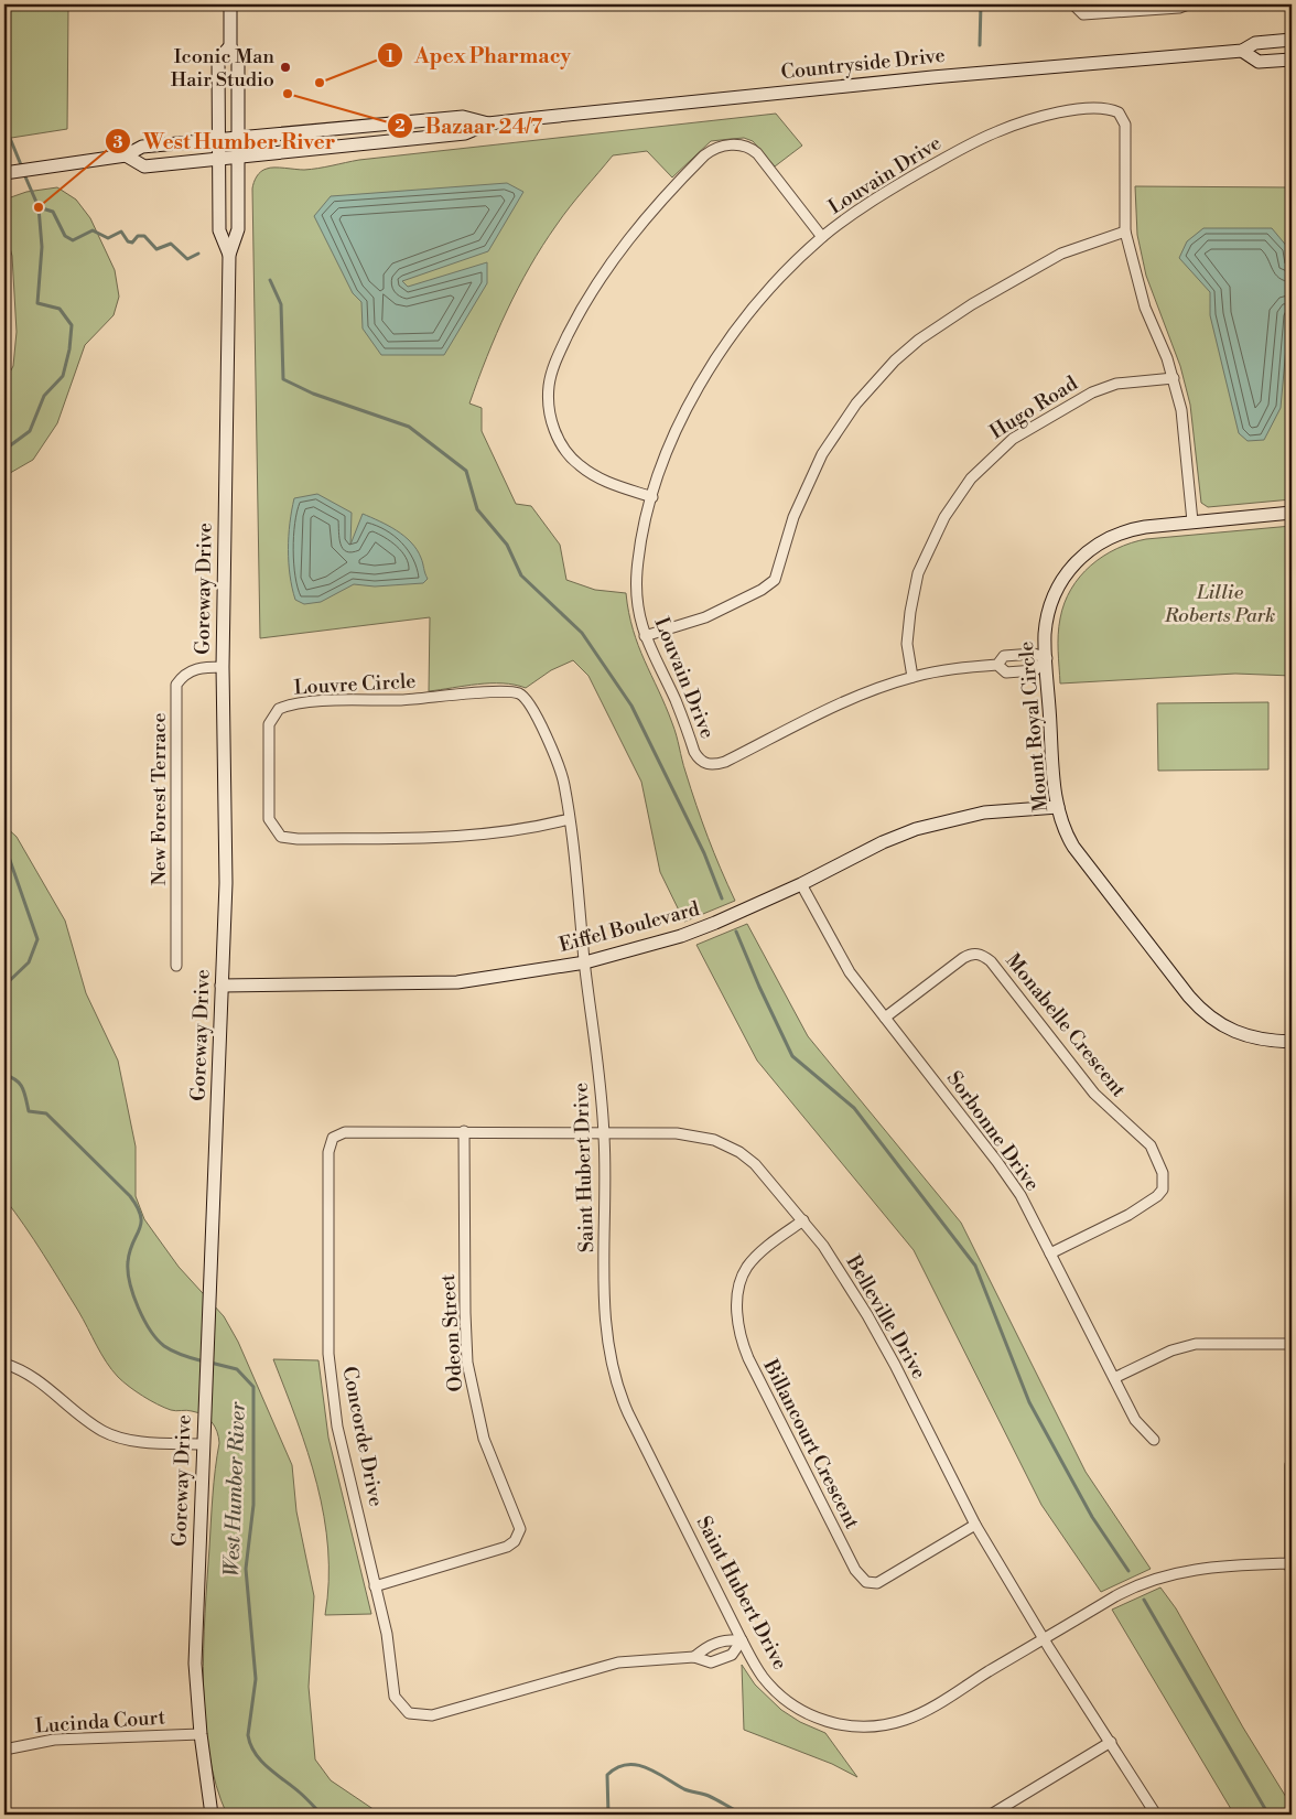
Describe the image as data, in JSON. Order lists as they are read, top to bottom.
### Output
{
  "streets": {
    "street": [
      "Countryside Drive",
      "Louvain Drive",
      "Hugo Road",
      "Goreway Drive",
      "Louvre Circle",
      "Mount Royal Circle",
      "New Forest Terrace",
      "Eiffel Boulevard",
      "Monabelle Crescent",
      "Sorbonne Drive",
      "Saint Hubert Drive",
      "Belleville Drive",
      "Odeon Street",
      "Concorde Drive",
      "Billancourt Crescent",
      "Lucinda Court"
    ]
  },
  "crossings": [
    ["Countryside Drive", "Goreway Drive"],
    ["Louvain Drive", "Hugo Road"],
    ["Louvain Drive", "Mount Royal Circle"],
    ["Goreway Drive", "New Forest Terrace"],
    ["Goreway Drive", "Eiffel Boulevard"],
    ["Goreway Drive", "Lucinda Court"],
    ["Louvre Circle", "Eiffel Boulevard"],
    ["Louvre Circle", "Saint Hubert Drive"],
    ["Mount Royal Circle", "Eiffel Boulevard"],
    ["Eiffel Boulevard", "Sorbonne Drive"],
    ["Eiffel Boulevard", "Saint Hubert Drive"],
    ["Monabelle Crescent", "Sorbonne Drive"],
    ["Saint Hubert Drive", "Belleville Drive"],
    ["Saint Hubert Drive", "Concorde Drive"],
    ["Belleville Drive", "Concorde Drive"],
    ["Belleville Drive", "Billancourt Crescent"],
    ["Odeon Street", "Concorde Drive"]
  ],
  "water": ["West Humber River"],
  "parks": ["Lillie Roberts Park"],
  "places": [
    "Iconic Man Hair Studio",
    "Apex Pharmacy",
    "Bazaar 24/7",
    "West Humber River"
  ]
}
